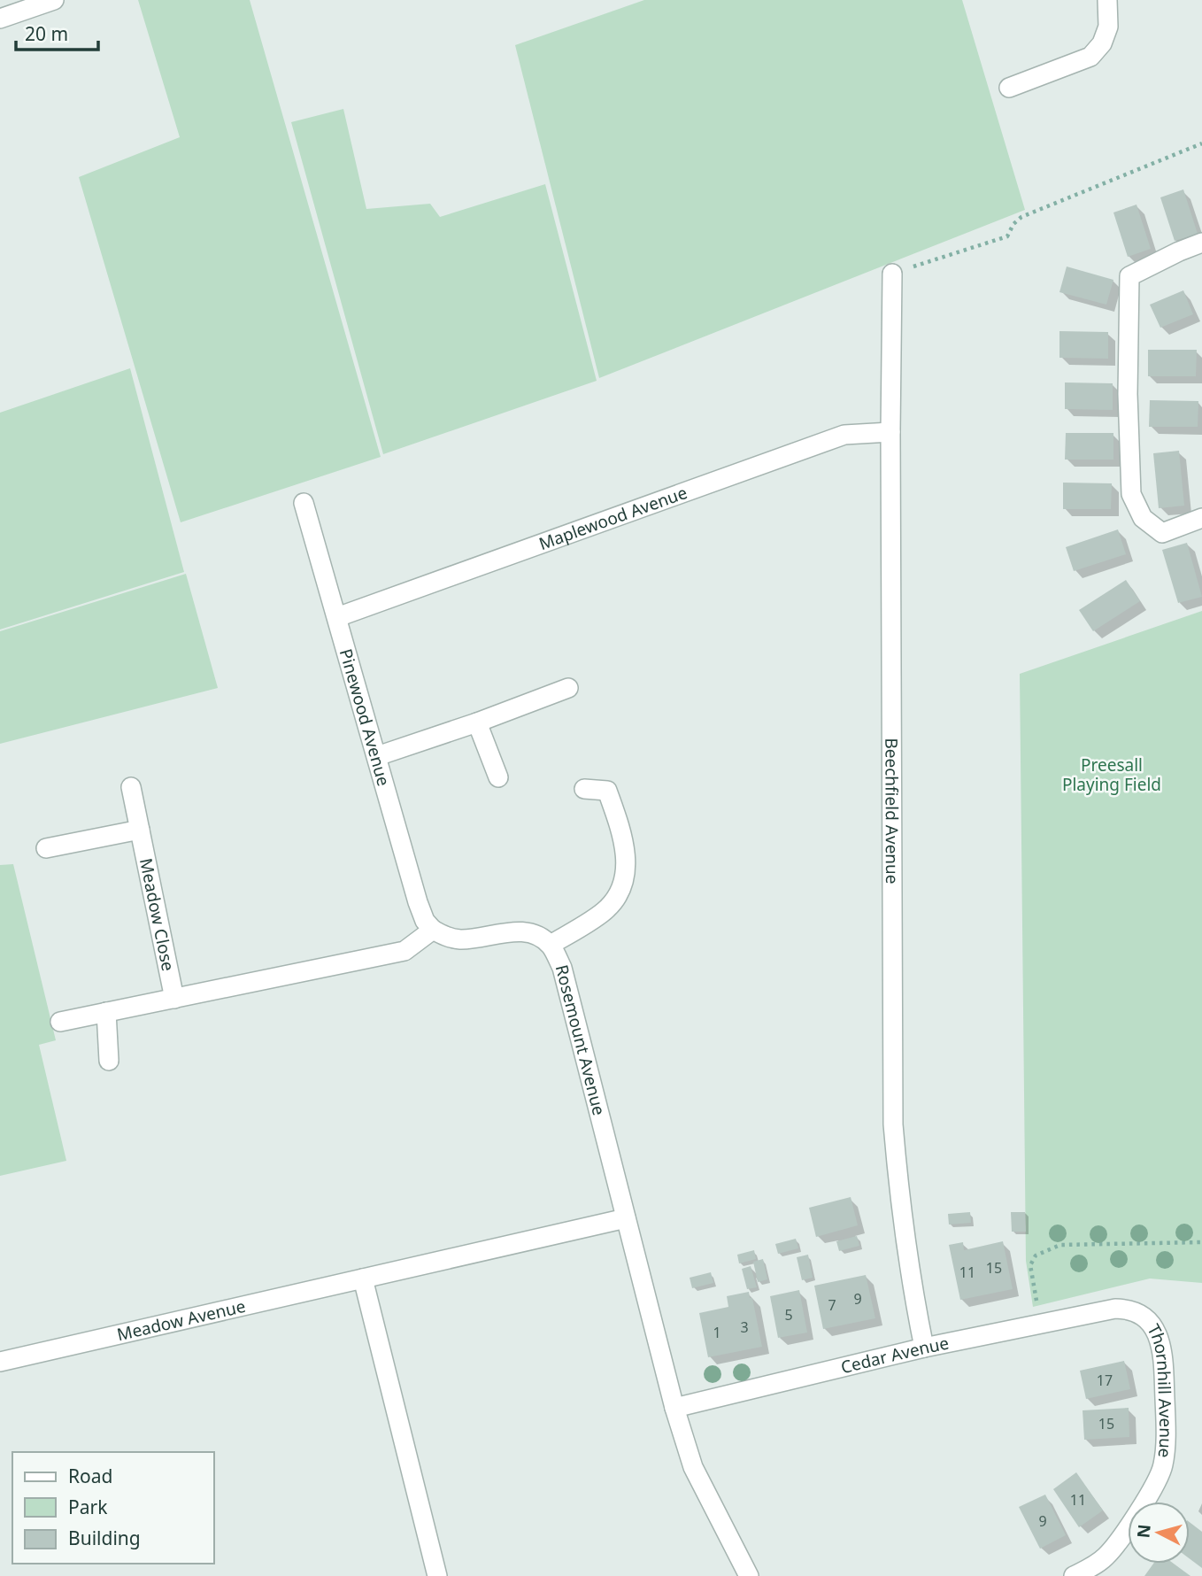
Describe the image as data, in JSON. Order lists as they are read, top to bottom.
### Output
{
  "streets": {
    "street": [
      "Maplewood Avenue",
      "Pinewood Avenue",
      "Beechfield Avenue",
      "Meadow Close",
      "Rosemount Avenue",
      "Meadow Avenue",
      "Cedar Avenue",
      "Thornhill Avenue"
    ]
  },
  "crossings": [
    ["Maplewood Avenue", "Pinewood Avenue"],
    ["Maplewood Avenue", "Beechfield Avenue"],
    ["Pinewood Avenue", "Rosemount Avenue"],
    ["Beechfield Avenue", "Cedar Avenue"],
    ["Rosemount Avenue", "Meadow Avenue"],
    ["Rosemount Avenue", "Cedar Avenue"],
    ["Cedar Avenue", "Thornhill Avenue"]
  ],
  "parks": ["Preesall Playing Field"],
  "house_numbers": [
    "15",
    "11",
    "9",
    "7",
    "5",
    "3",
    "1",
    "17",
    "15",
    "11",
    "9"
  ],
  "legend": ["Road", "Park", "Building"],
  "scale_bar": "20 m",
  "north": "left"
}
